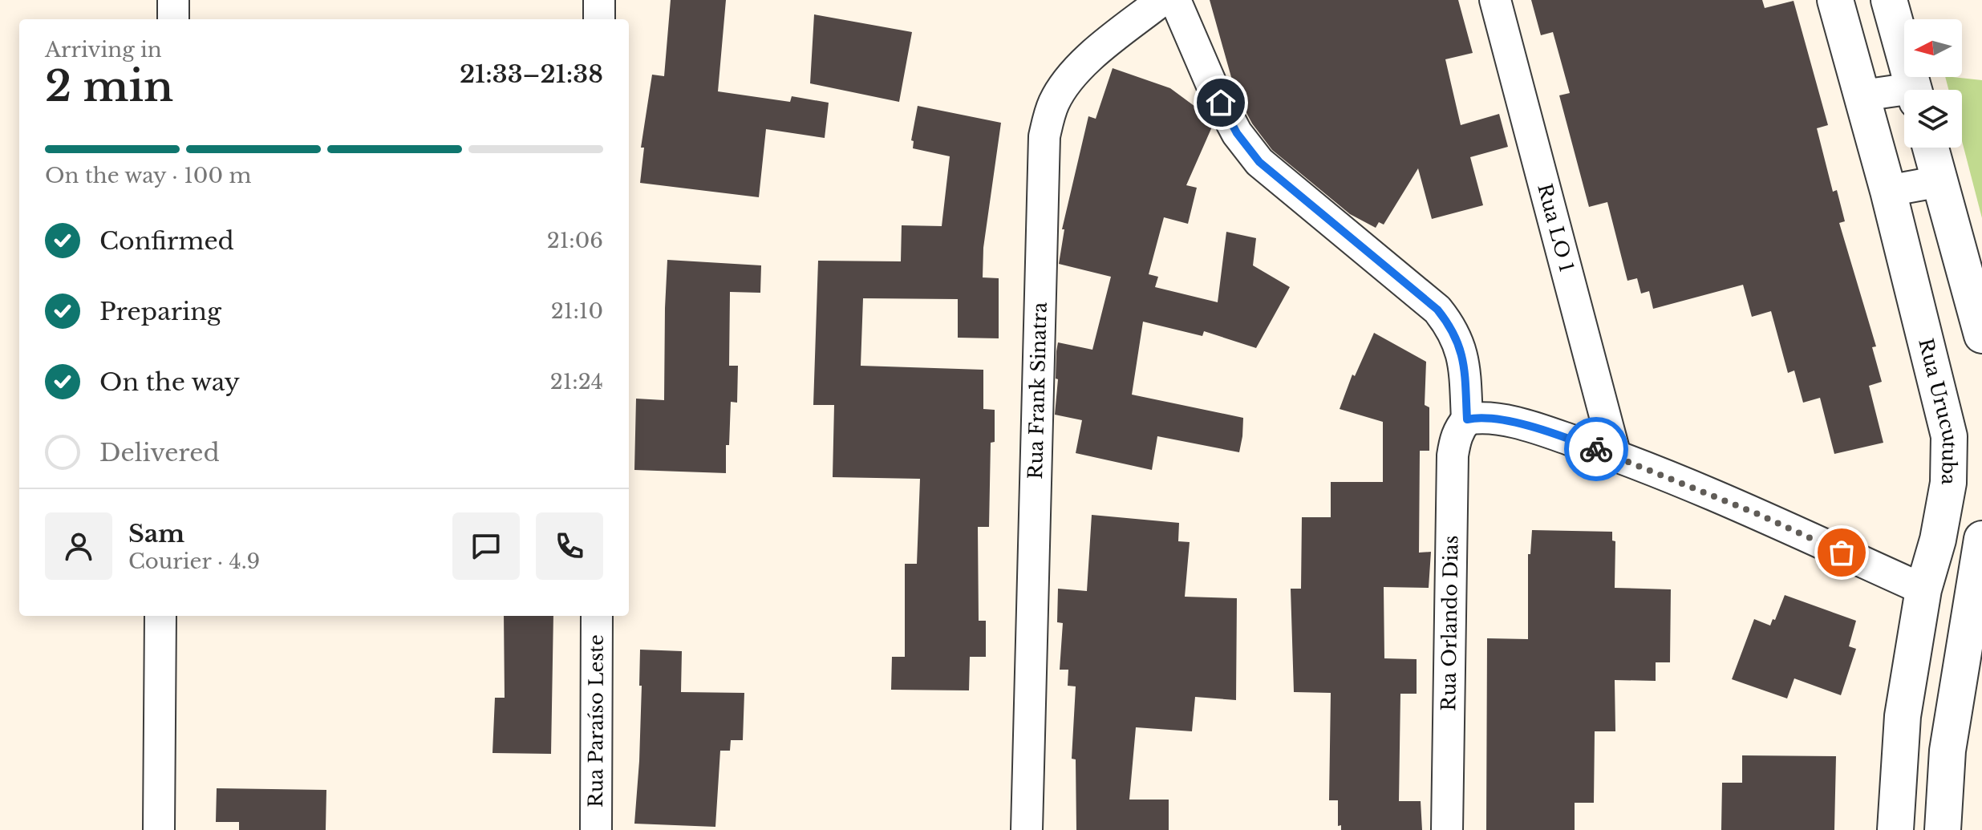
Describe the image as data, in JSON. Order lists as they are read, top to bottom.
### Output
{
  "streets": {
    "street": [
      "Rua LO 1",
      "Rua Frank Sinatra",
      "Rua Urucutuba",
      "Rua Orlando Dias",
      "Rua Paraíso Leste"
    ]
  },
  "north": "left",
  "page": {
    "heading": ["2 min", "Arriving in", "21:33–21:38"],
    "panel": ["Sam", "Courier · 4.9"],
    "bar": "On the way · 100 m",
    "list": [
      ["Confirmed", "21:06"],
      ["Preparing", "21:10"],
      ["On the way", "21:24"],
      "Delivered"
    ]
  }
}
